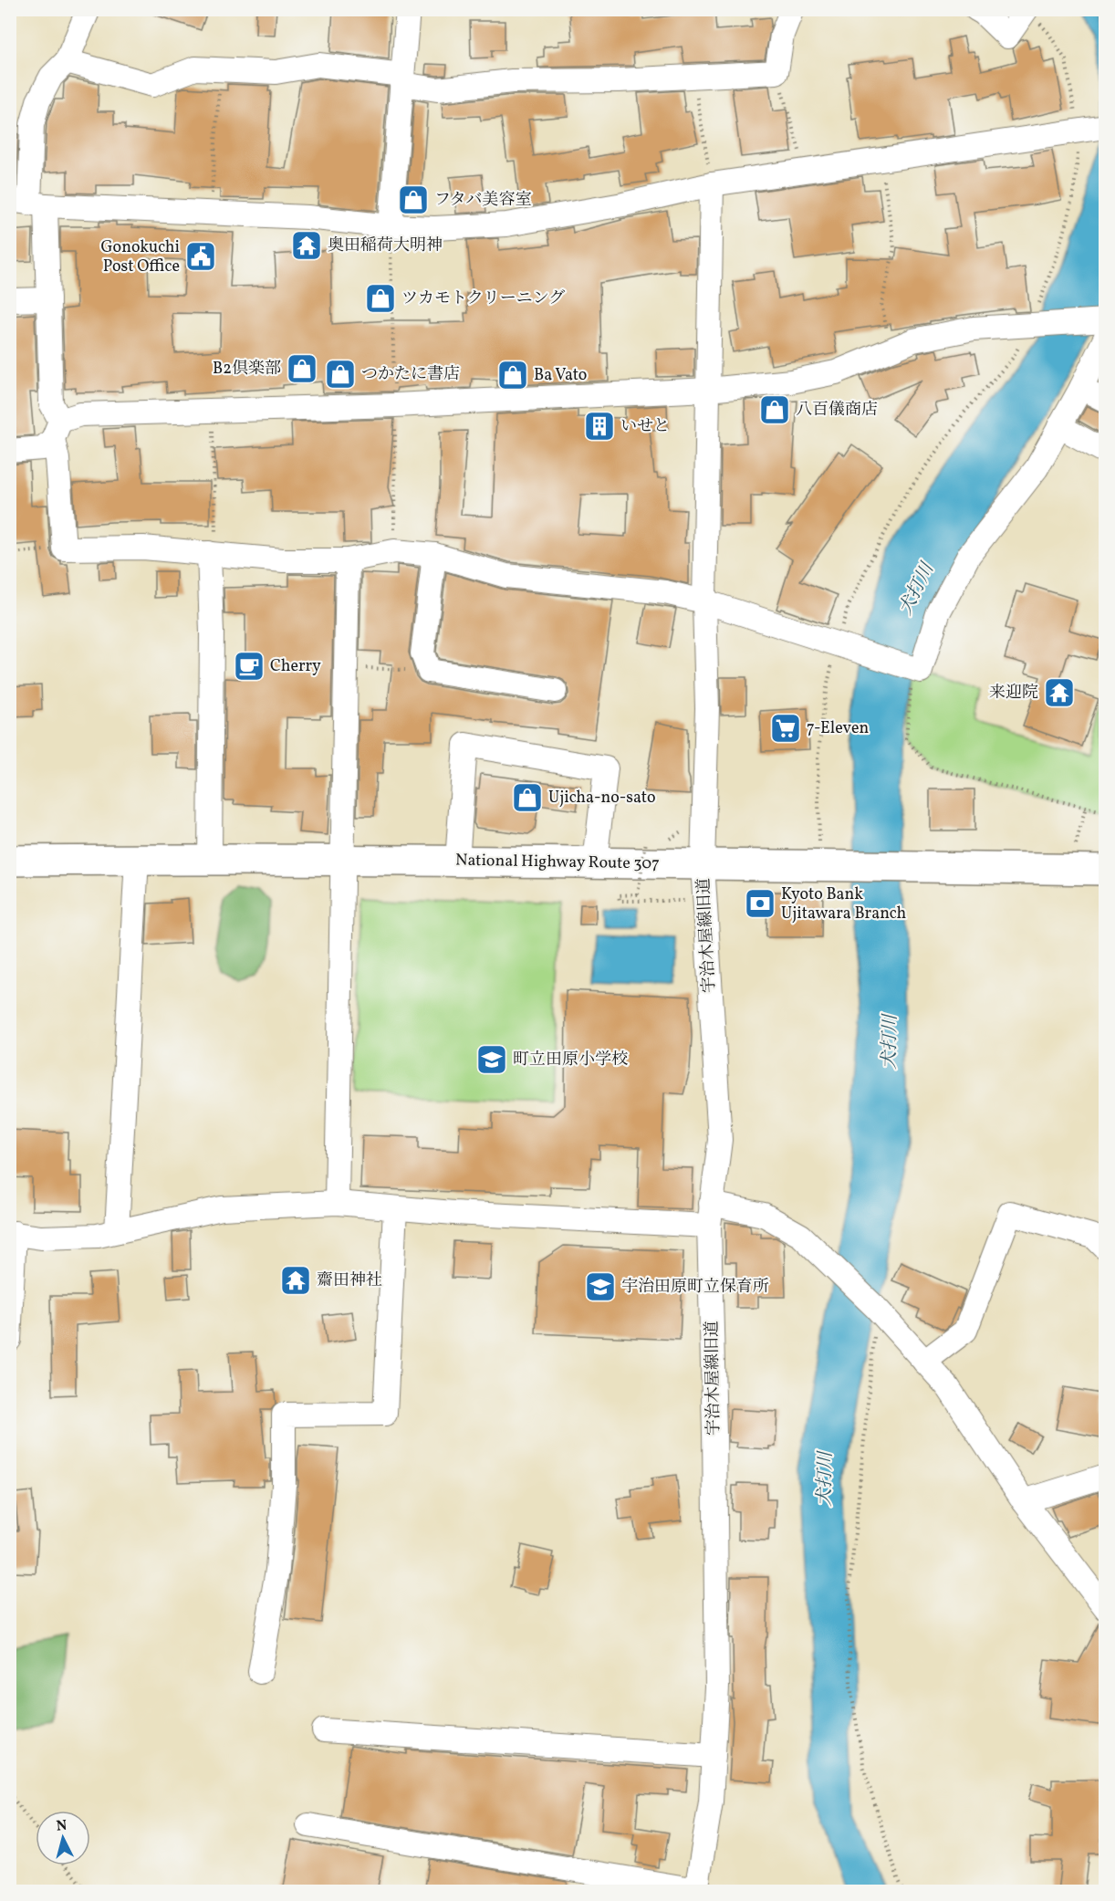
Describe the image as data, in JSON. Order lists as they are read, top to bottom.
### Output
{
  "streets": {
    "highway": ["National Highway Route 307"],
    "street": ["宇治木屋線旧道"]
  },
  "crossings": [
    ["National Highway Route 307", "宇治木屋線旧道"]
  ],
  "water": ["犬打川"],
  "places": {
    "shop": [
      "フタバ美容室",
      "ツカモトクリーニング",
      "B2倶楽部",
      "つかたに書店",
      "Ba Vato",
      "八百儀商店",
      "Ujicha-no-sato"
    ],
    "temple": ["奥田稲荷大明神", "来迎院", "齋田神社"],
    "public building": ["Gonokuchi Post Office"],
    "building": ["いせと"],
    "cafe": ["Cherry"],
    "supermarket": ["7-Eleven"],
    "bank": ["Kyoto Bank Ujitawara Branch"],
    "school or university": ["町立田原小学校", "宇治田原町立保育所"]
  },
  "north": "top"
}
